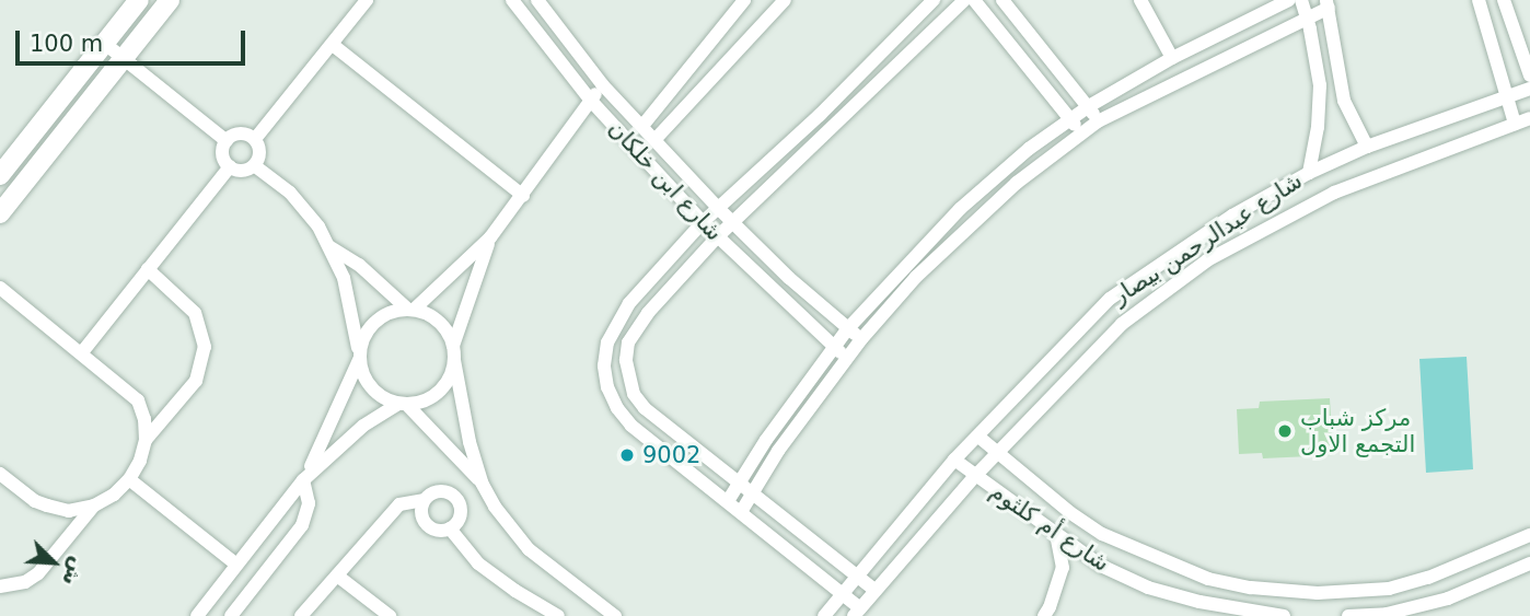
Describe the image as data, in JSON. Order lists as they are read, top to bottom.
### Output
{
  "streets": {
    "street": ["شارع ابن خلكان", "شارع عبدالرحمن بيصار", "شارع أم كلثوم"]
  },
  "crossings": [
    ["شارع عبدالرحمن بيصار", "شارع أم كلثوم"]
  ],
  "places": ["مركز شباب التجمع الاول", "9002"],
  "scale_bar": "100 m",
  "north": "bottom right"
}
